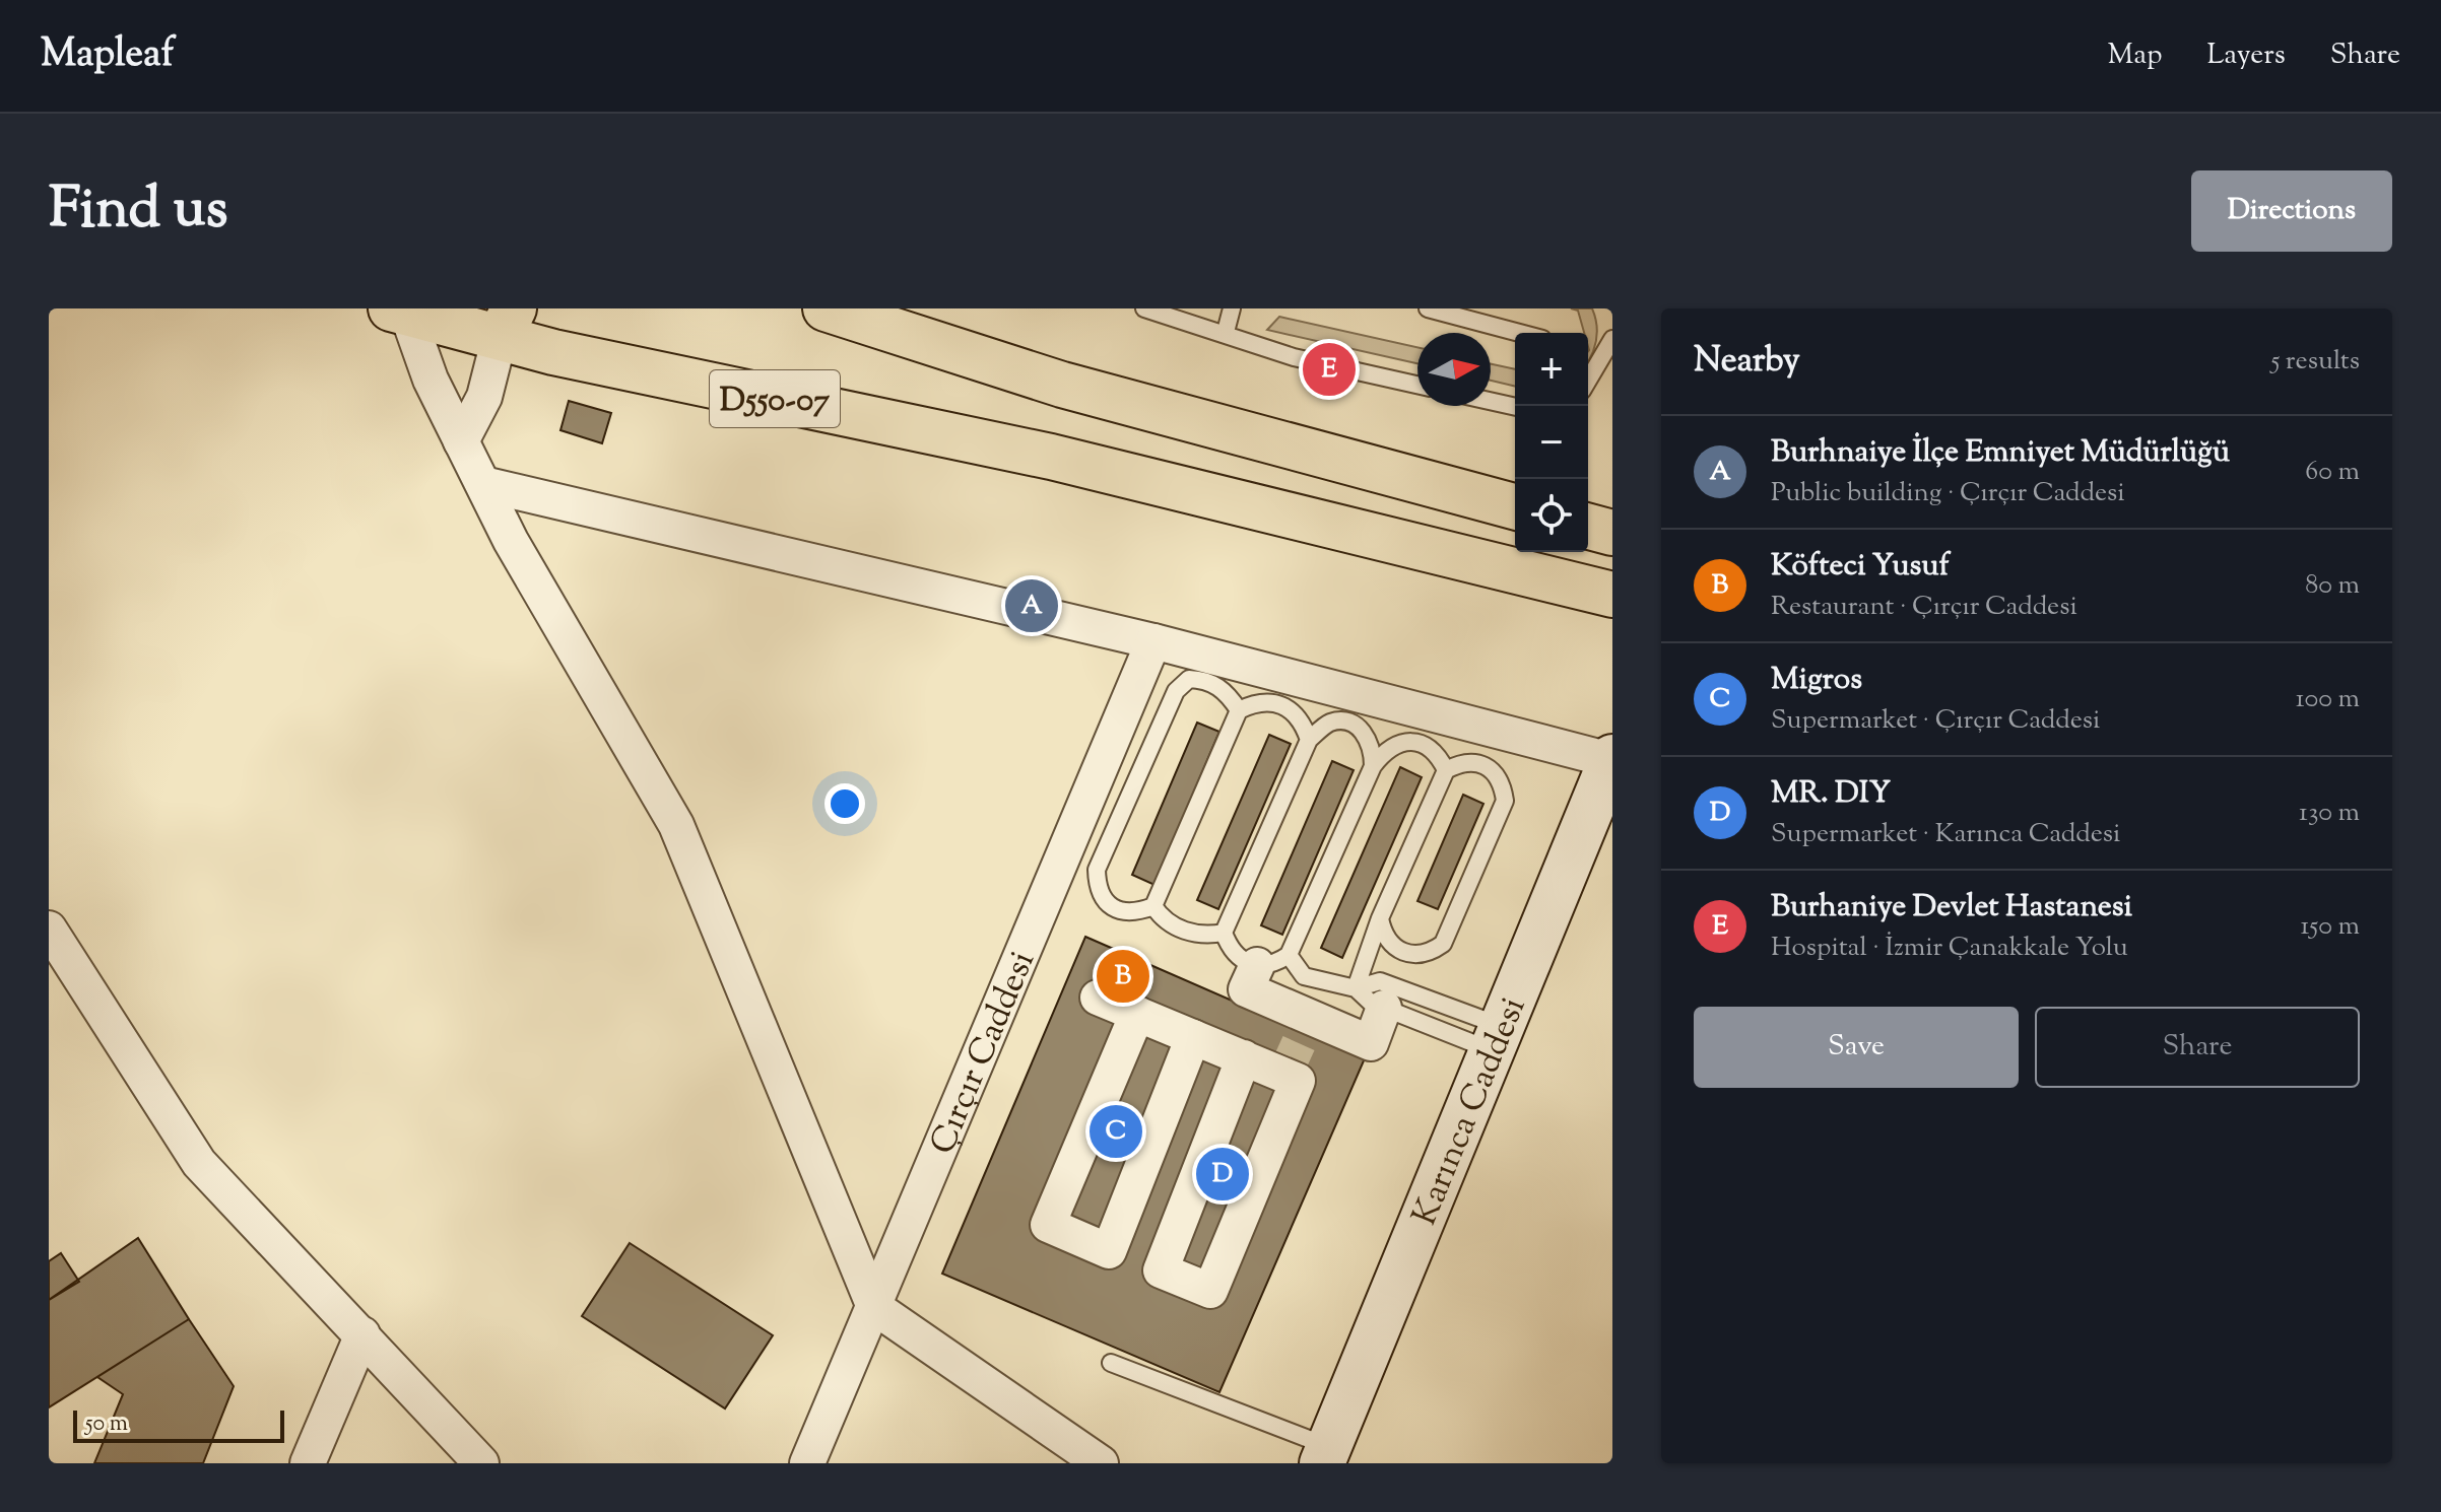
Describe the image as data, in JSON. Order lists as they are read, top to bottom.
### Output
{
  "streets": {
    "highway": ["D550-07"],
    "street": ["Çırçır Caddesi", "Karınca Caddesi"]
  },
  "scale_bar": "50 m",
  "north": "right",
  "page": {
    "header": "Mapleaf",
    "nav": ["Map", "Layers", "Share"],
    "title": "Find us",
    "buttons": [
      "Directions",
      ["Save", "Share"]
    ],
    "heading": ["Nearby", "5 results"],
    "map_buttons": ["+", "−"],
    "pins": [
      "E",
      "A",
      "B",
      "C",
      "D"
    ],
    "list": [
      {
        "mark": "A",
        "name": "Burhnaiye İlçe Emniyet Müdürlüğü",
        "note": "Public building · Çırçır Caddesi",
        "value": "60 m"
      },
      {
        "mark": "B",
        "name": "Köfteci Yusuf",
        "note": "Restaurant · Çırçır Caddesi",
        "value": "80 m"
      },
      {
        "mark": "C",
        "name": "Migros",
        "note": "Supermarket · Çırçır Caddesi",
        "value": "100 m"
      },
      {
        "mark": "D",
        "name": "MR. DIY",
        "note": "Supermarket · Karınca Caddesi",
        "value": "130 m"
      },
      {
        "mark": "E",
        "name": "Burhaniye Devlet Hastanesi",
        "note": "Hospital · İzmir Çanakkale Yolu",
        "value": "150 m"
      }
    ],
    "scale": "50 m"
  }
}
